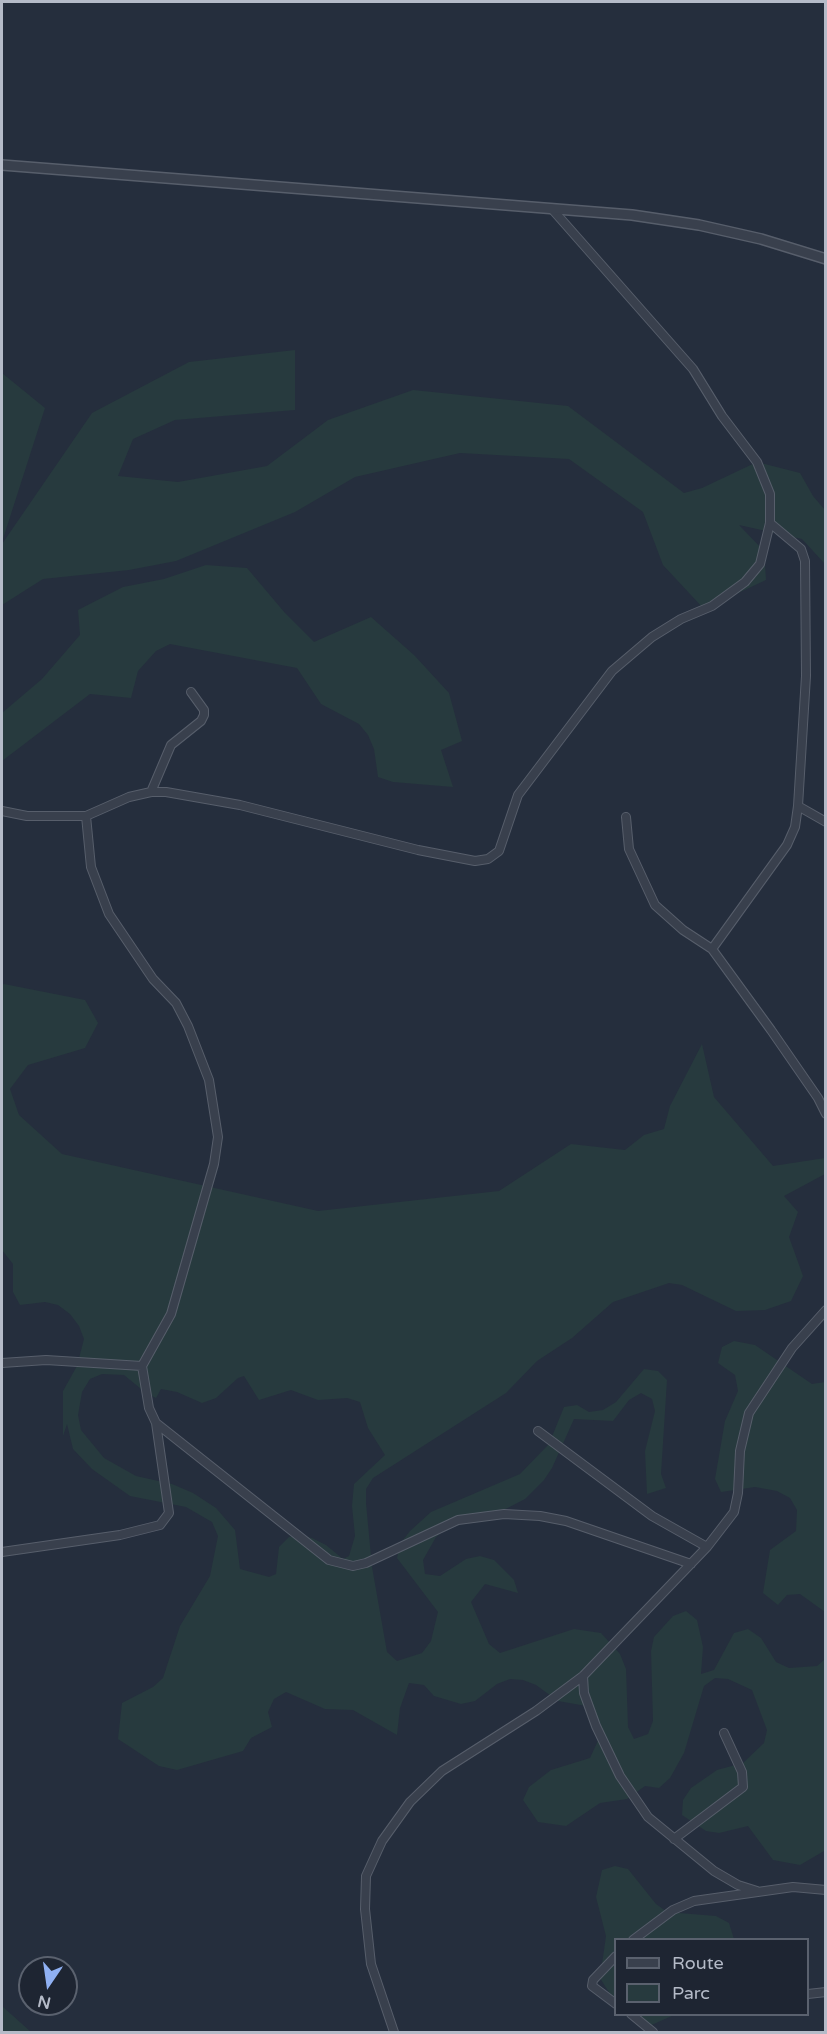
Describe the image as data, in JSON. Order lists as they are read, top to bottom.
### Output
{
  "legend": ["Route", "Parc"],
  "north": "bottom"
}
